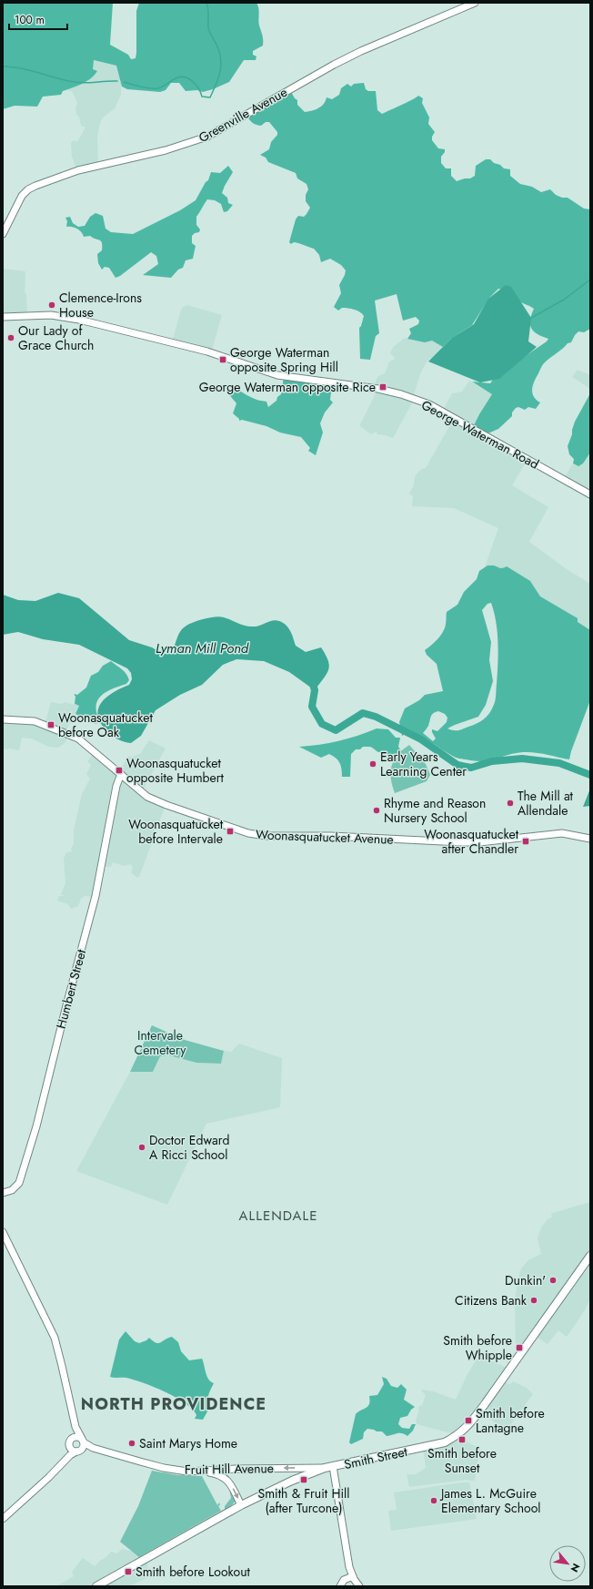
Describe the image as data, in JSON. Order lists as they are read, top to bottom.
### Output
{
  "streets": {
    "main road": ["Smith Street"],
    "street": [
      "Greenville Avenue",
      "George Waterman Road",
      "Woonasquatucket Avenue",
      "Humbert Street",
      "Fruit Hill Avenue"
    ]
  },
  "crossings": [
    ["Woonasquatucket Avenue", "Humbert Street"],
    ["Smith Street", "Fruit Hill Avenue"]
  ],
  "one_way": ["Fruit Hill Avenue"],
  "districts": ["ALLENDALE", "NORTH PROVIDENCE"],
  "water": ["Lyman Mill Pond"],
  "parks": ["Intervale Cemetery"],
  "places": {
    "other": [
      "Clemence-Irons House",
      "Our Lady of Grace Church",
      "Early Years Learning Center",
      "The Mill at Allendale",
      "Rhyme and Reason Nursery School",
      "Doctor Edward A Ricci School",
      "Dunkin'",
      "Citizens Bank",
      "Saint Marys Home",
      "James L. McGuire Elementary School"
    ],
    "transit": [
      "George Waterman opposite Spring Hill",
      "George Waterman opposite Rice",
      "Woonasquatucket before Oak",
      "Woonasquatucket opposite Humbert",
      "Woonasquatucket before Intervale",
      "Woonasquatucket after Chandler",
      "Smith before Whipple",
      "Smith before Lantagne",
      "Smith before Sunset",
      "Smith & Fruit Hill (after Turcone)",
      "Smith before Lookout"
    ]
  },
  "scale_bar": "100 m",
  "north": "bottom right"
}
